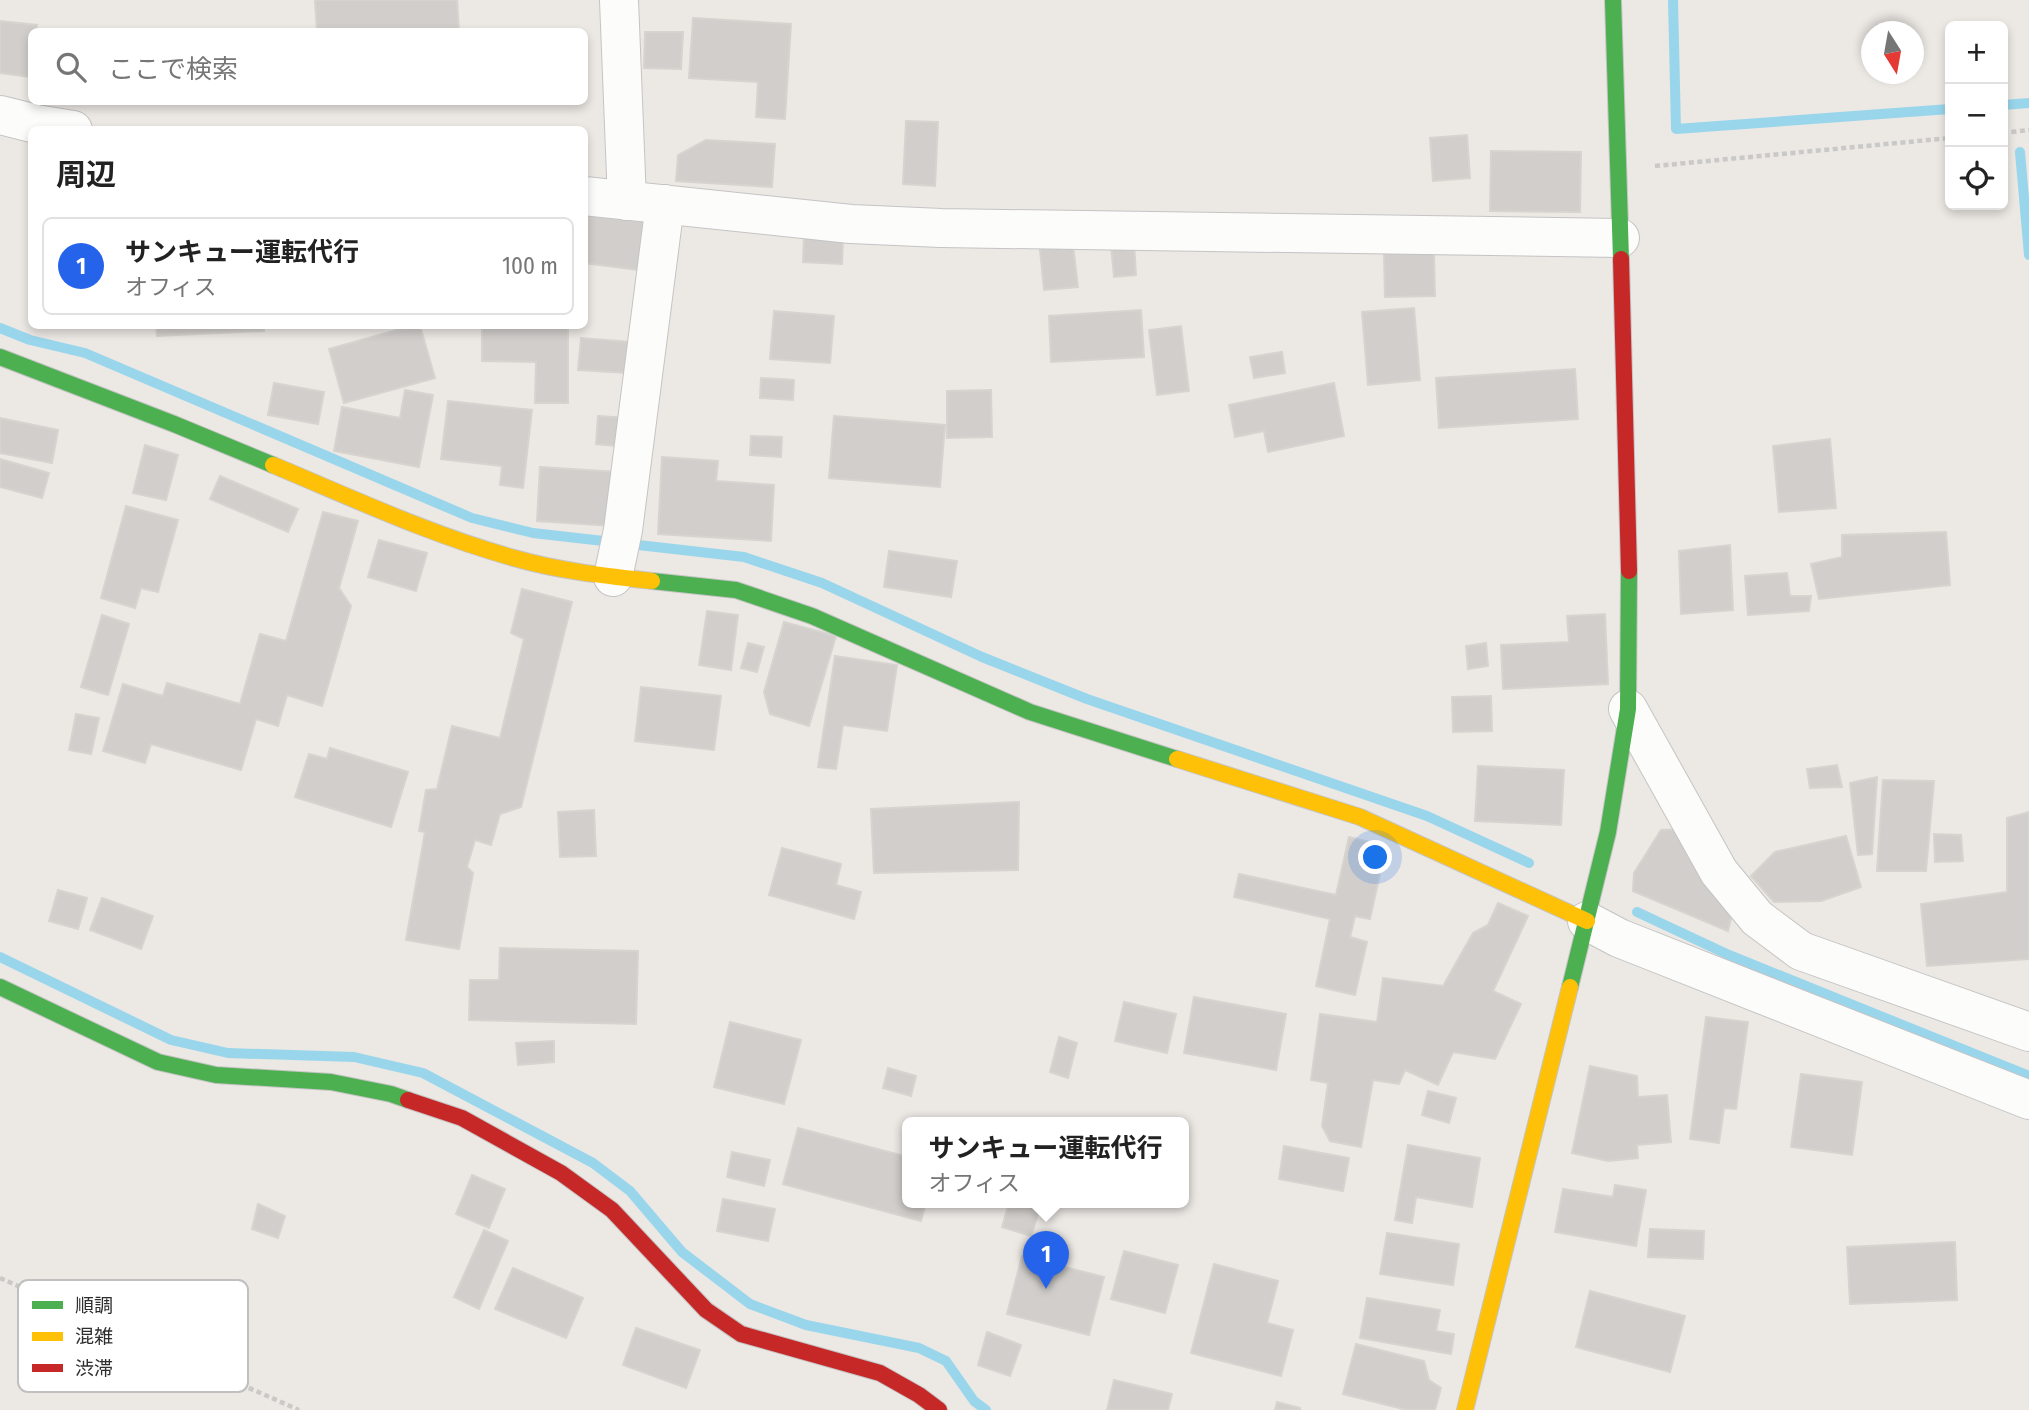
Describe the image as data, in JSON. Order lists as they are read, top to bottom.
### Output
{
  "legend": ["順調", "混雑", "渋滞"],
  "north": "bottom",
  "page": {
    "map_buttons": ["+", "−"],
    "search": "ここで検索",
    "heading": "周辺",
    "list": [
      {
        "mark": "1",
        "name": "サンキュー運転代行",
        "note": "オフィス",
        "value": "100 m"
      }
    ],
    "popup": ["サンキュー運転代行", "オフィス"],
    "pins": "1"
  }
}
